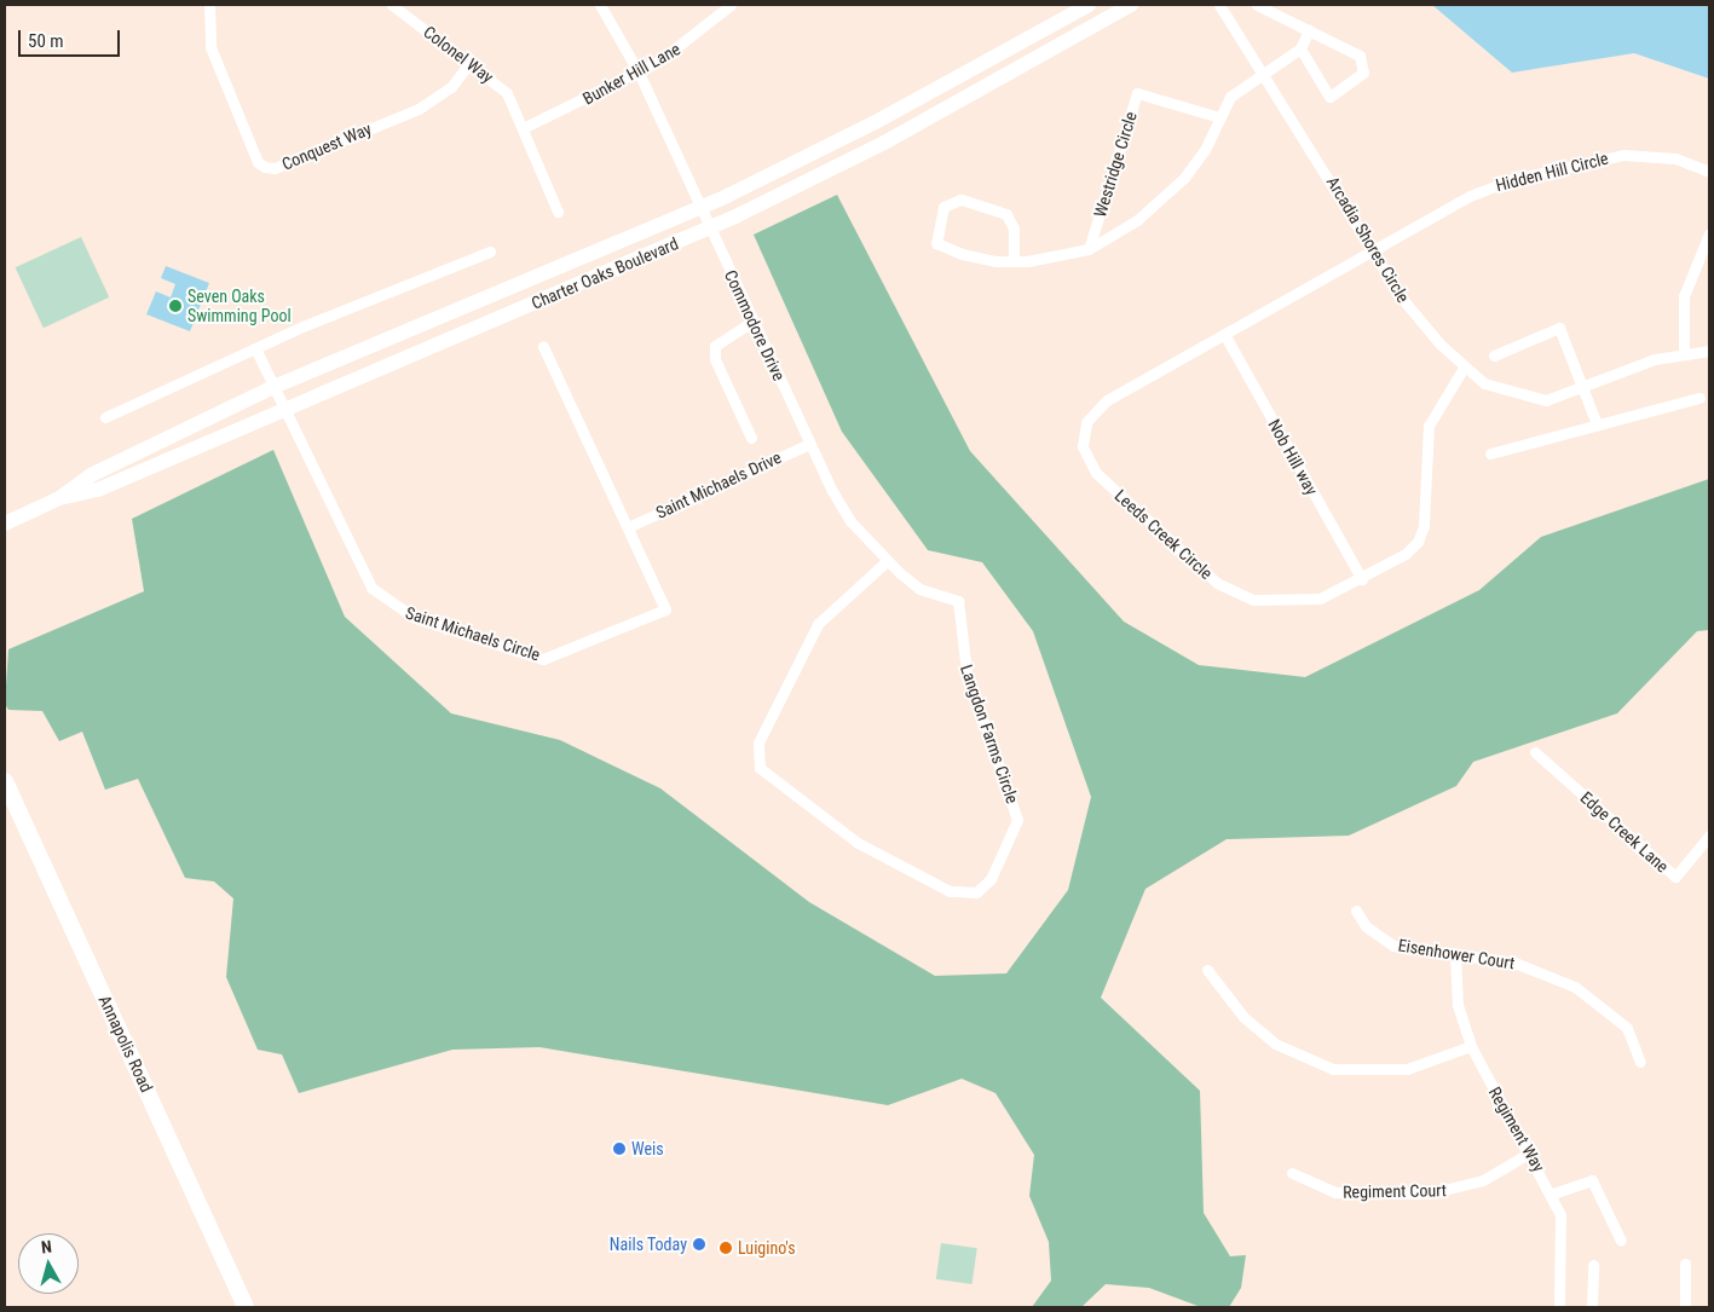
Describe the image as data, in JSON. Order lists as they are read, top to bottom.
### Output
{
  "streets": {
    "main road": ["Annapolis Road"],
    "street": [
      "Colonel Way",
      "Bunker Hill Lane",
      "Conquest Way",
      "Westridge Circle",
      "Hidden Hill Circle",
      "Arcadia Shores Circle",
      "Charter Oaks Boulevard",
      "Commodore Drive",
      "Nob Hill way",
      "Saint Michaels Drive",
      "Leeds Creek Circle",
      "Saint Michaels Circle",
      "Langdon Farms Circle",
      "Edge Creek Lane",
      "Eisenhower Court",
      "Regiment Way",
      "Regiment Court"
    ]
  },
  "crossings": [
    ["Colonel Way", "Bunker Hill Lane"],
    ["Colonel Way", "Conquest Way"],
    ["Bunker Hill Lane", "Commodore Drive"],
    ["Westridge Circle", "Arcadia Shores Circle"],
    ["Hidden Hill Circle", "Arcadia Shores Circle"],
    ["Hidden Hill Circle", "Leeds Creek Circle"],
    ["Arcadia Shores Circle", "Leeds Creek Circle"],
    ["Charter Oaks Boulevard", "Commodore Drive"],
    ["Charter Oaks Boulevard", "Saint Michaels Circle"],
    ["Commodore Drive", "Saint Michaels Drive"],
    ["Commodore Drive", "Langdon Farms Circle"],
    ["Nob Hill way", "Leeds Creek Circle"],
    ["Saint Michaels Drive", "Saint Michaels Circle"],
    ["Eisenhower Court", "Regiment Way"],
    ["Regiment Way", "Regiment Court"]
  ],
  "places": [
    "Seven Oaks Swimming Pool",
    "Weis",
    "Nails Today",
    "Luigino's"
  ],
  "scale_bar": "50 m",
  "north": "top"
}
